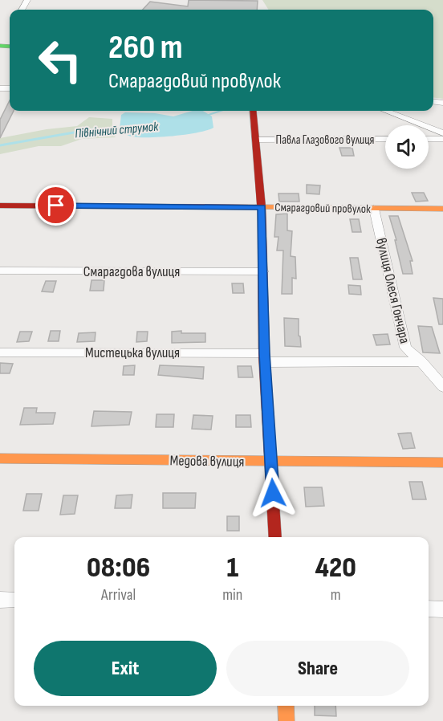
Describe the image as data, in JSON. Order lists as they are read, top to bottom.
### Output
{
  "streets": {
    "street": [
      "Павла Глазового вулиця",
      "Смарагдовий провулок",
      "Смарагдова вулиця",
      "вулиця Олеся Гончара",
      "Мистецька вулиця",
      "Медова вулиця"
    ]
  },
  "crossings": [
    ["Смарагдовий провулок", "вулиця Олеся Гончара"],
    ["вулиця Олеся Гончара", "Мистецька вулиця"]
  ],
  "water": ["Північний струмок"],
  "page": {
    "turn": ["260 m", "Смарагдовий провулок"],
    "eta": [
      "08:06",
      "Arrival",
      "1",
      "min",
      "420",
      "m"
    ],
    "buttons": ["Exit", "Share"]
  }
}
